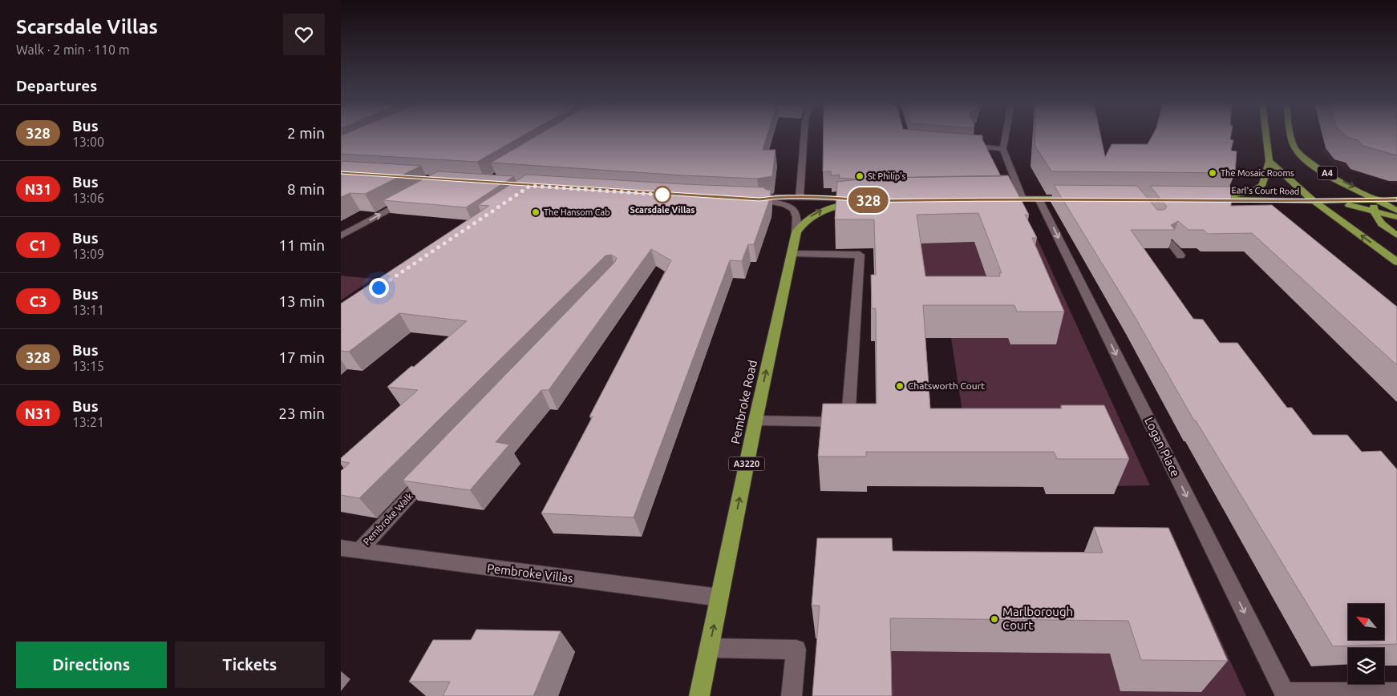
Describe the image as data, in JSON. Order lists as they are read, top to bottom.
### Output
{
  "streets": {
    "highway": [
      "A4",
      "Earl's Court Road",
      "Pembroke Road",
      "A3220"
    ],
    "street": ["Logan Place", "Pembroke Walk", "Pembroke Villas"]
  },
  "crossings": [
    ["A4", "Earl's Court Road"],
    ["Pembroke Road", "Pembroke Villas"],
    ["Pembroke Walk", "Pembroke Villas"]
  ],
  "one_way": ["Pembroke Road", "Logan Place"],
  "places": [
    "The Mosaic Rooms",
    "St Philip's",
    "Scarsdale Villas",
    "The Hansom Cab",
    "Chatsworth Court",
    "Marlborough Court"
  ],
  "lines": ["bus line 328"],
  "north": "top left",
  "page": {
    "heading": [
      ["Scarsdale Villas", "Walk · 2 min · 110 m"],
      "Departures"
    ],
    "on_map": "328",
    "list": [
      {
        "mark": "328",
        "name": "Bus",
        "note": "13:00",
        "value": "2 min"
      },
      {
        "mark": "N31",
        "name": "Bus",
        "note": "13:06",
        "value": "8 min"
      },
      {
        "mark": "C1",
        "name": "Bus",
        "note": "13:09",
        "value": "11 min"
      },
      {
        "mark": "C3",
        "name": "Bus",
        "note": "13:11",
        "value": "13 min"
      },
      {
        "mark": "328",
        "name": "Bus",
        "note": "13:15",
        "value": "17 min"
      },
      {
        "mark": "N31",
        "name": "Bus",
        "note": "13:21",
        "value": "23 min"
      }
    ],
    "buttons": ["Directions", "Tickets"]
  }
}
